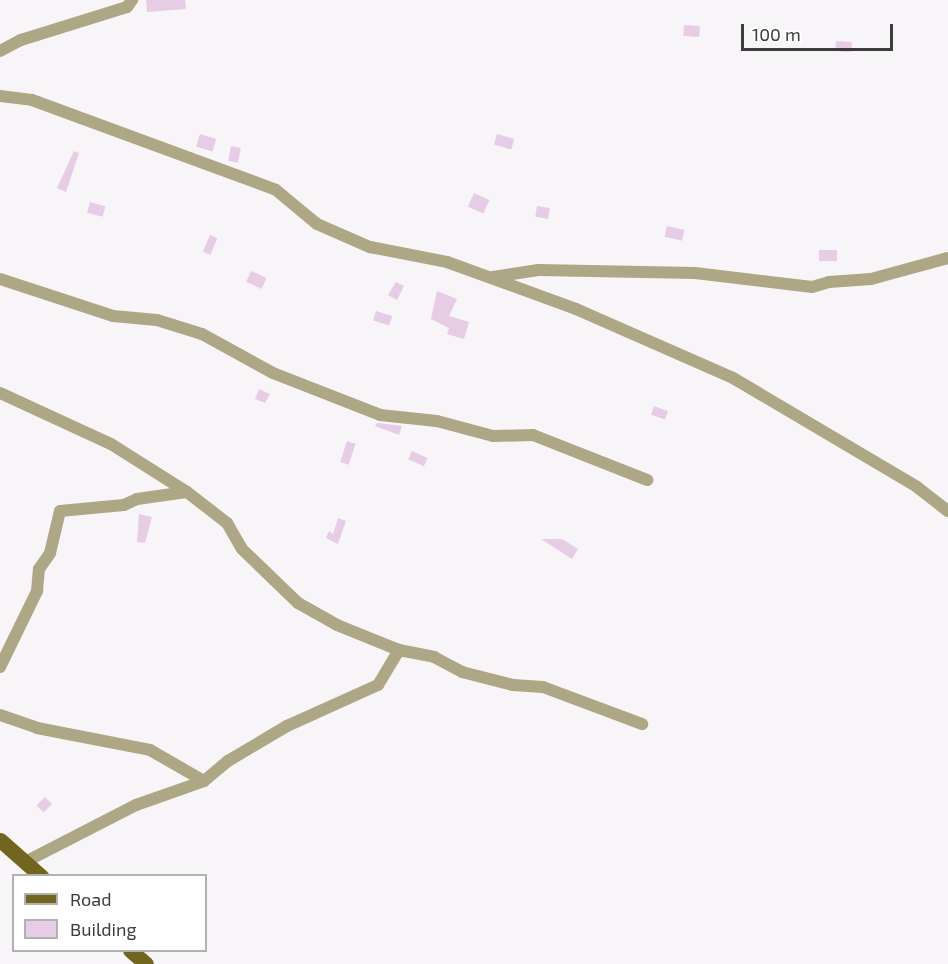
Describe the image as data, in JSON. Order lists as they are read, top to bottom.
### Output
{
  "legend": ["Road", "Building"],
  "scale_bar": "100 m"
}
